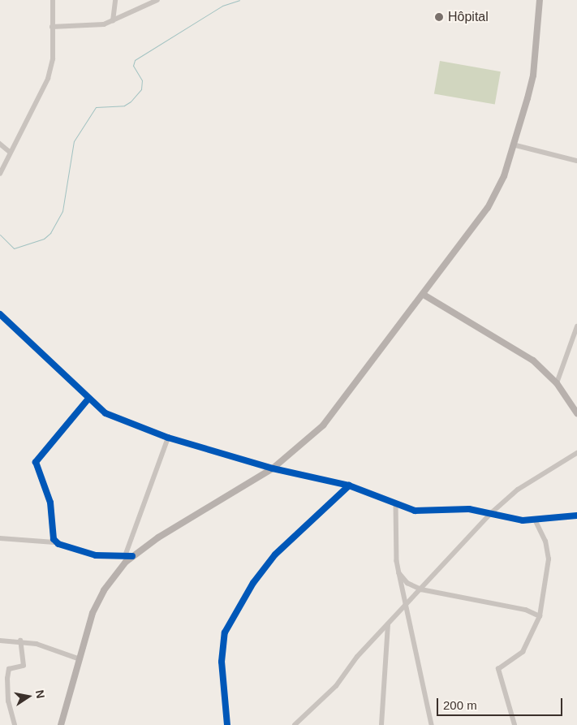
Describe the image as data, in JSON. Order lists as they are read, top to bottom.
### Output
{
  "places": ["Hôpital"],
  "scale_bar": "200 m",
  "north": "right"
}
